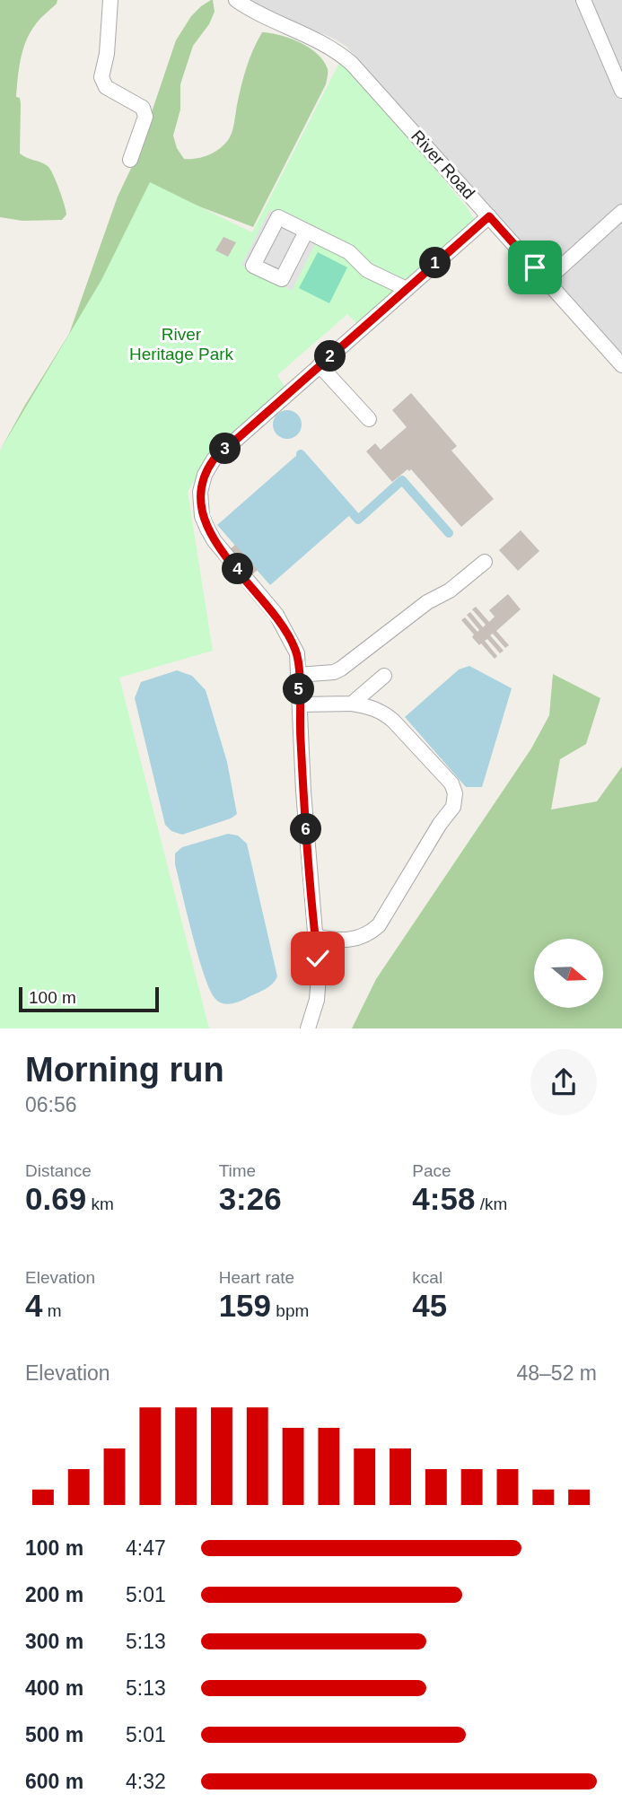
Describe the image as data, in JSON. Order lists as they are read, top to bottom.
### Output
{
  "streets": {
    "street": ["River Road"]
  },
  "parks": ["River Heritage Park"],
  "scale_bar": "100 m",
  "north": "right",
  "page": {
    "pins": [
      "1",
      "2",
      "3",
      "4",
      "5",
      "6"
    ],
    "scale": "100 m",
    "heading": ["Morning run", "06:56"],
    "stats": [
      ["Distance", "0.69 km"],
      ["Time", "3:26"],
      ["Pace", "4:58 /km"],
      ["Elevation", "4 m"],
      ["Heart rate", "159 bpm"],
      ["kcal", "45"]
    ],
    "chart": ["Elevation", "48–52 m"],
    "list": [
      {
        "name": "100 m",
        "note": "4:47"
      },
      {
        "name": "200 m",
        "note": "5:01"
      },
      {
        "name": "300 m",
        "note": "5:13"
      },
      {
        "name": "400 m",
        "note": "5:13"
      },
      {
        "name": "500 m",
        "note": "5:01"
      },
      {
        "name": "600 m",
        "note": "4:32"
      }
    ]
  }
}
